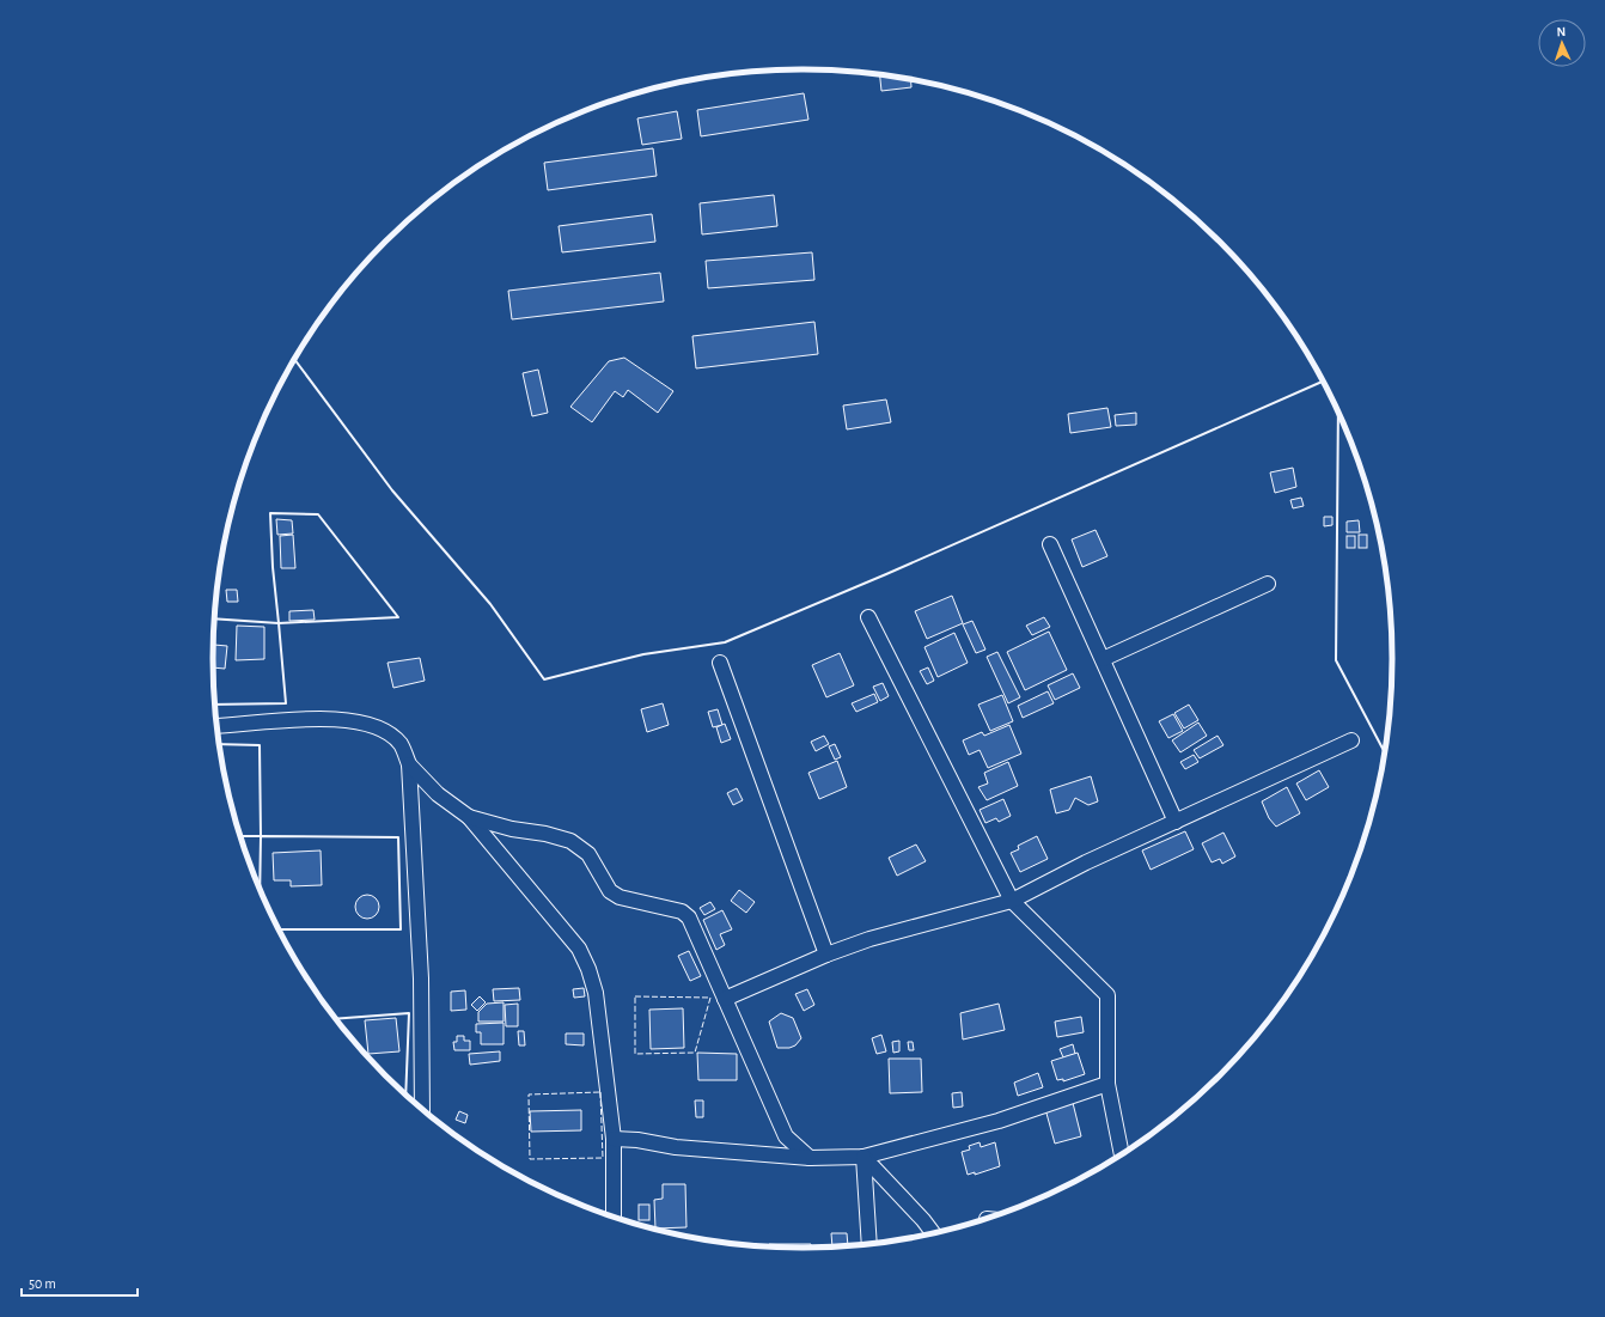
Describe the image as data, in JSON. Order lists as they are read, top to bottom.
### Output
{
  "scale_bar": "50 m",
  "north": "top"
}
